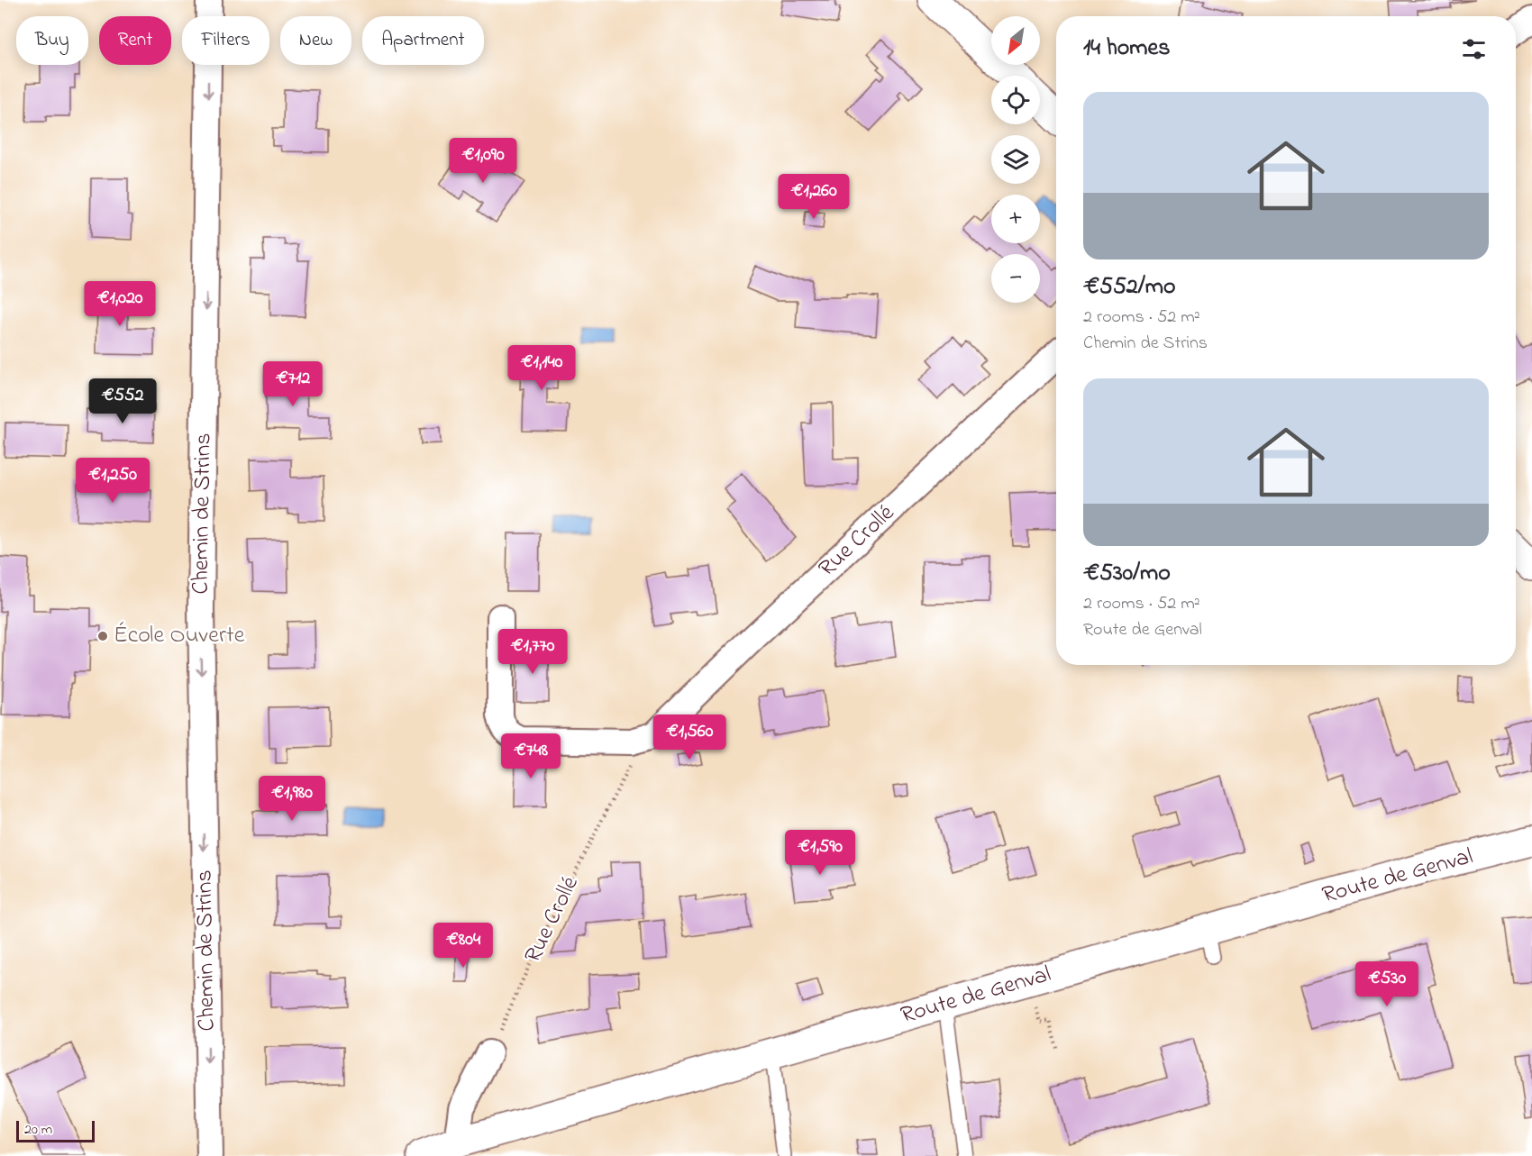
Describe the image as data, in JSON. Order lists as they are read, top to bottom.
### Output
{
  "streets": {
    "main road": ["Route de Genval"],
    "street": ["Chemin de Strins", "Rue Crollé"]
  },
  "one_way": ["Chemin de Strins"],
  "places": ["École Ouverte"],
  "scale_bar": "20 m",
  "north": "bottom left",
  "page": {
    "map_buttons": ["+", "−"],
    "chip": [
      "Buy",
      "Rent",
      "Filters",
      "New",
      "Apartment"
    ],
    "heading": "14 homes",
    "list": [
      {
        "name": "€552/mo",
        "note": "2 rooms · 52 m² · Chemin de Strins"
      },
      {
        "name": "€530/mo",
        "note": "2 rooms · 52 m² · Route de Genval"
      }
    ],
    "price": [
      "€1,090",
      "€1,260",
      "€1,020",
      "€1,140",
      "€712",
      "€552",
      "€1,250",
      "€1,770",
      "€1,560",
      "€748",
      "€1,980",
      "€1,590",
      "€804",
      "€530"
    ],
    "scale": "20 m"
  }
}
